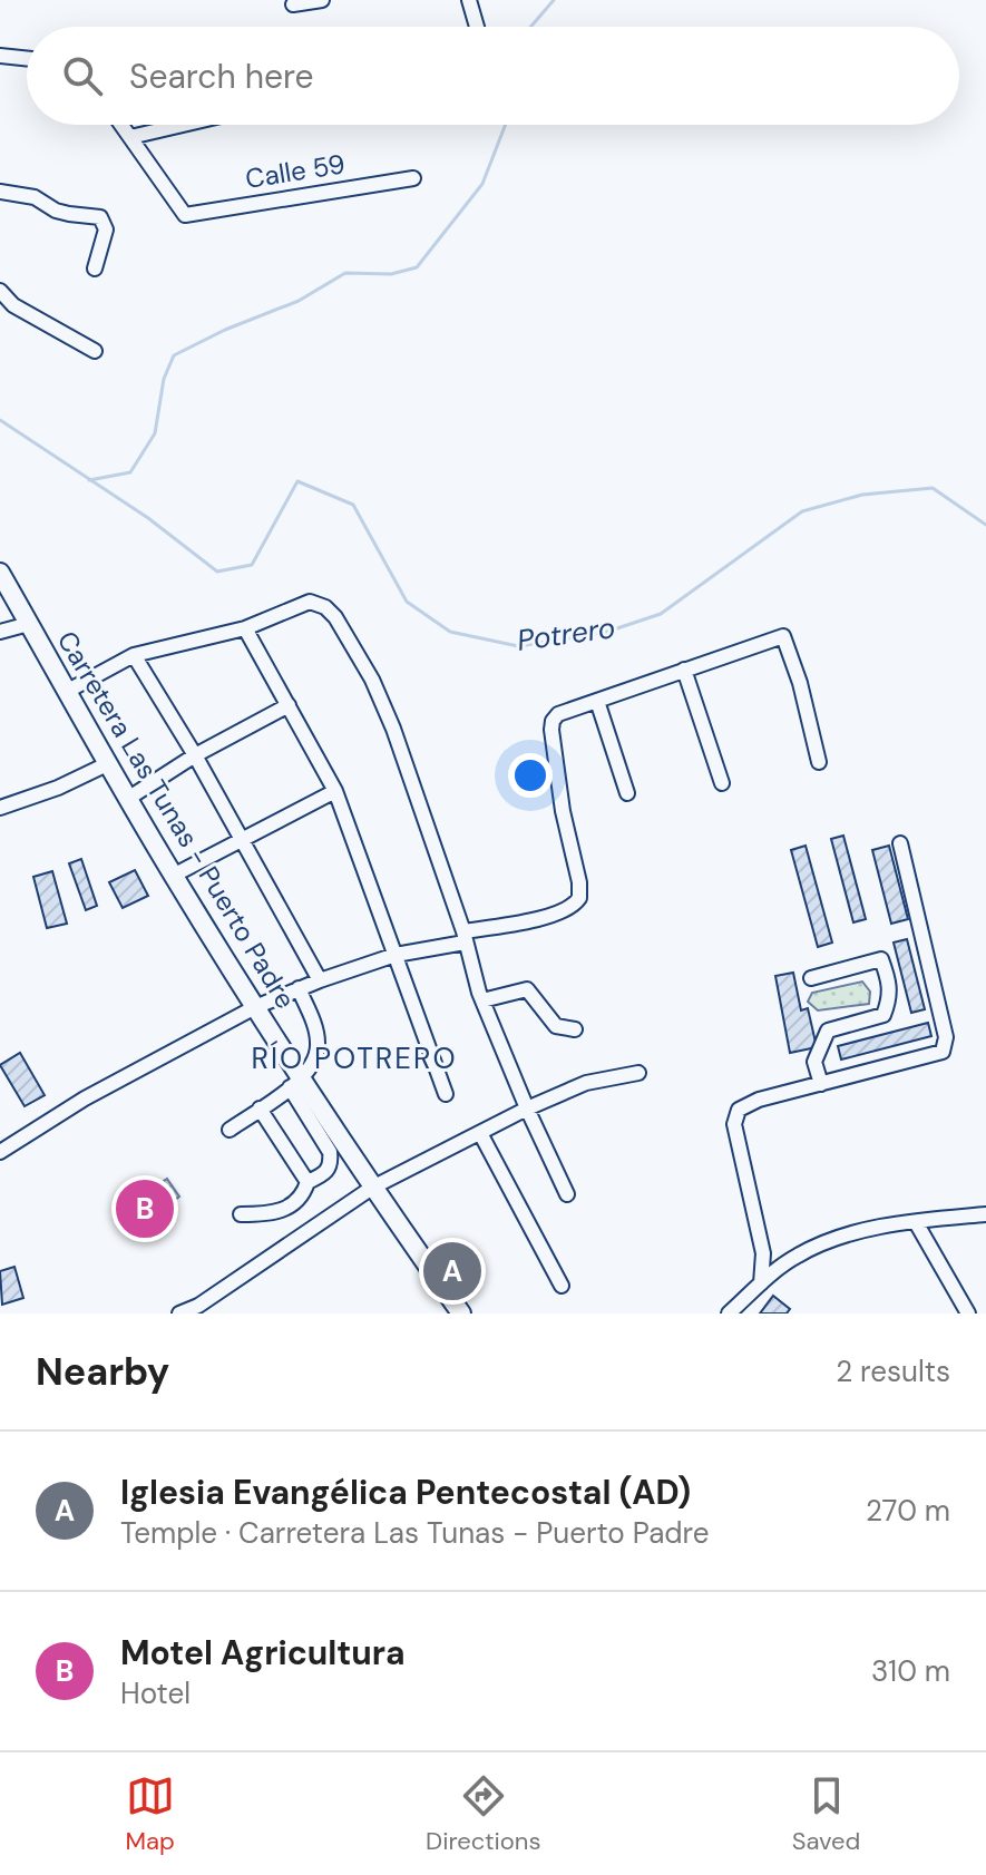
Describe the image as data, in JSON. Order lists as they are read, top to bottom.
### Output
{
  "streets": {
    "main road": ["Carretera Las Tunas - Puerto Padre"],
    "street": ["Calle 59"]
  },
  "districts": ["RÍO POTRERO"],
  "water": ["Potrero"],
  "page": {
    "search": "Search here",
    "pins": ["B", "A"],
    "heading": ["Nearby", "2 results"],
    "list": [
      {
        "mark": "A",
        "name": "Iglesia Evangélica Pentecostal (AD)",
        "note": "Temple · Carretera Las Tunas - Puerto Padre",
        "value": "270 m"
      },
      {
        "mark": "B",
        "name": "Motel Agricultura",
        "note": "Hotel",
        "value": "310 m"
      }
    ],
    "nav": ["Map", "Directions", "Saved"]
  }
}
